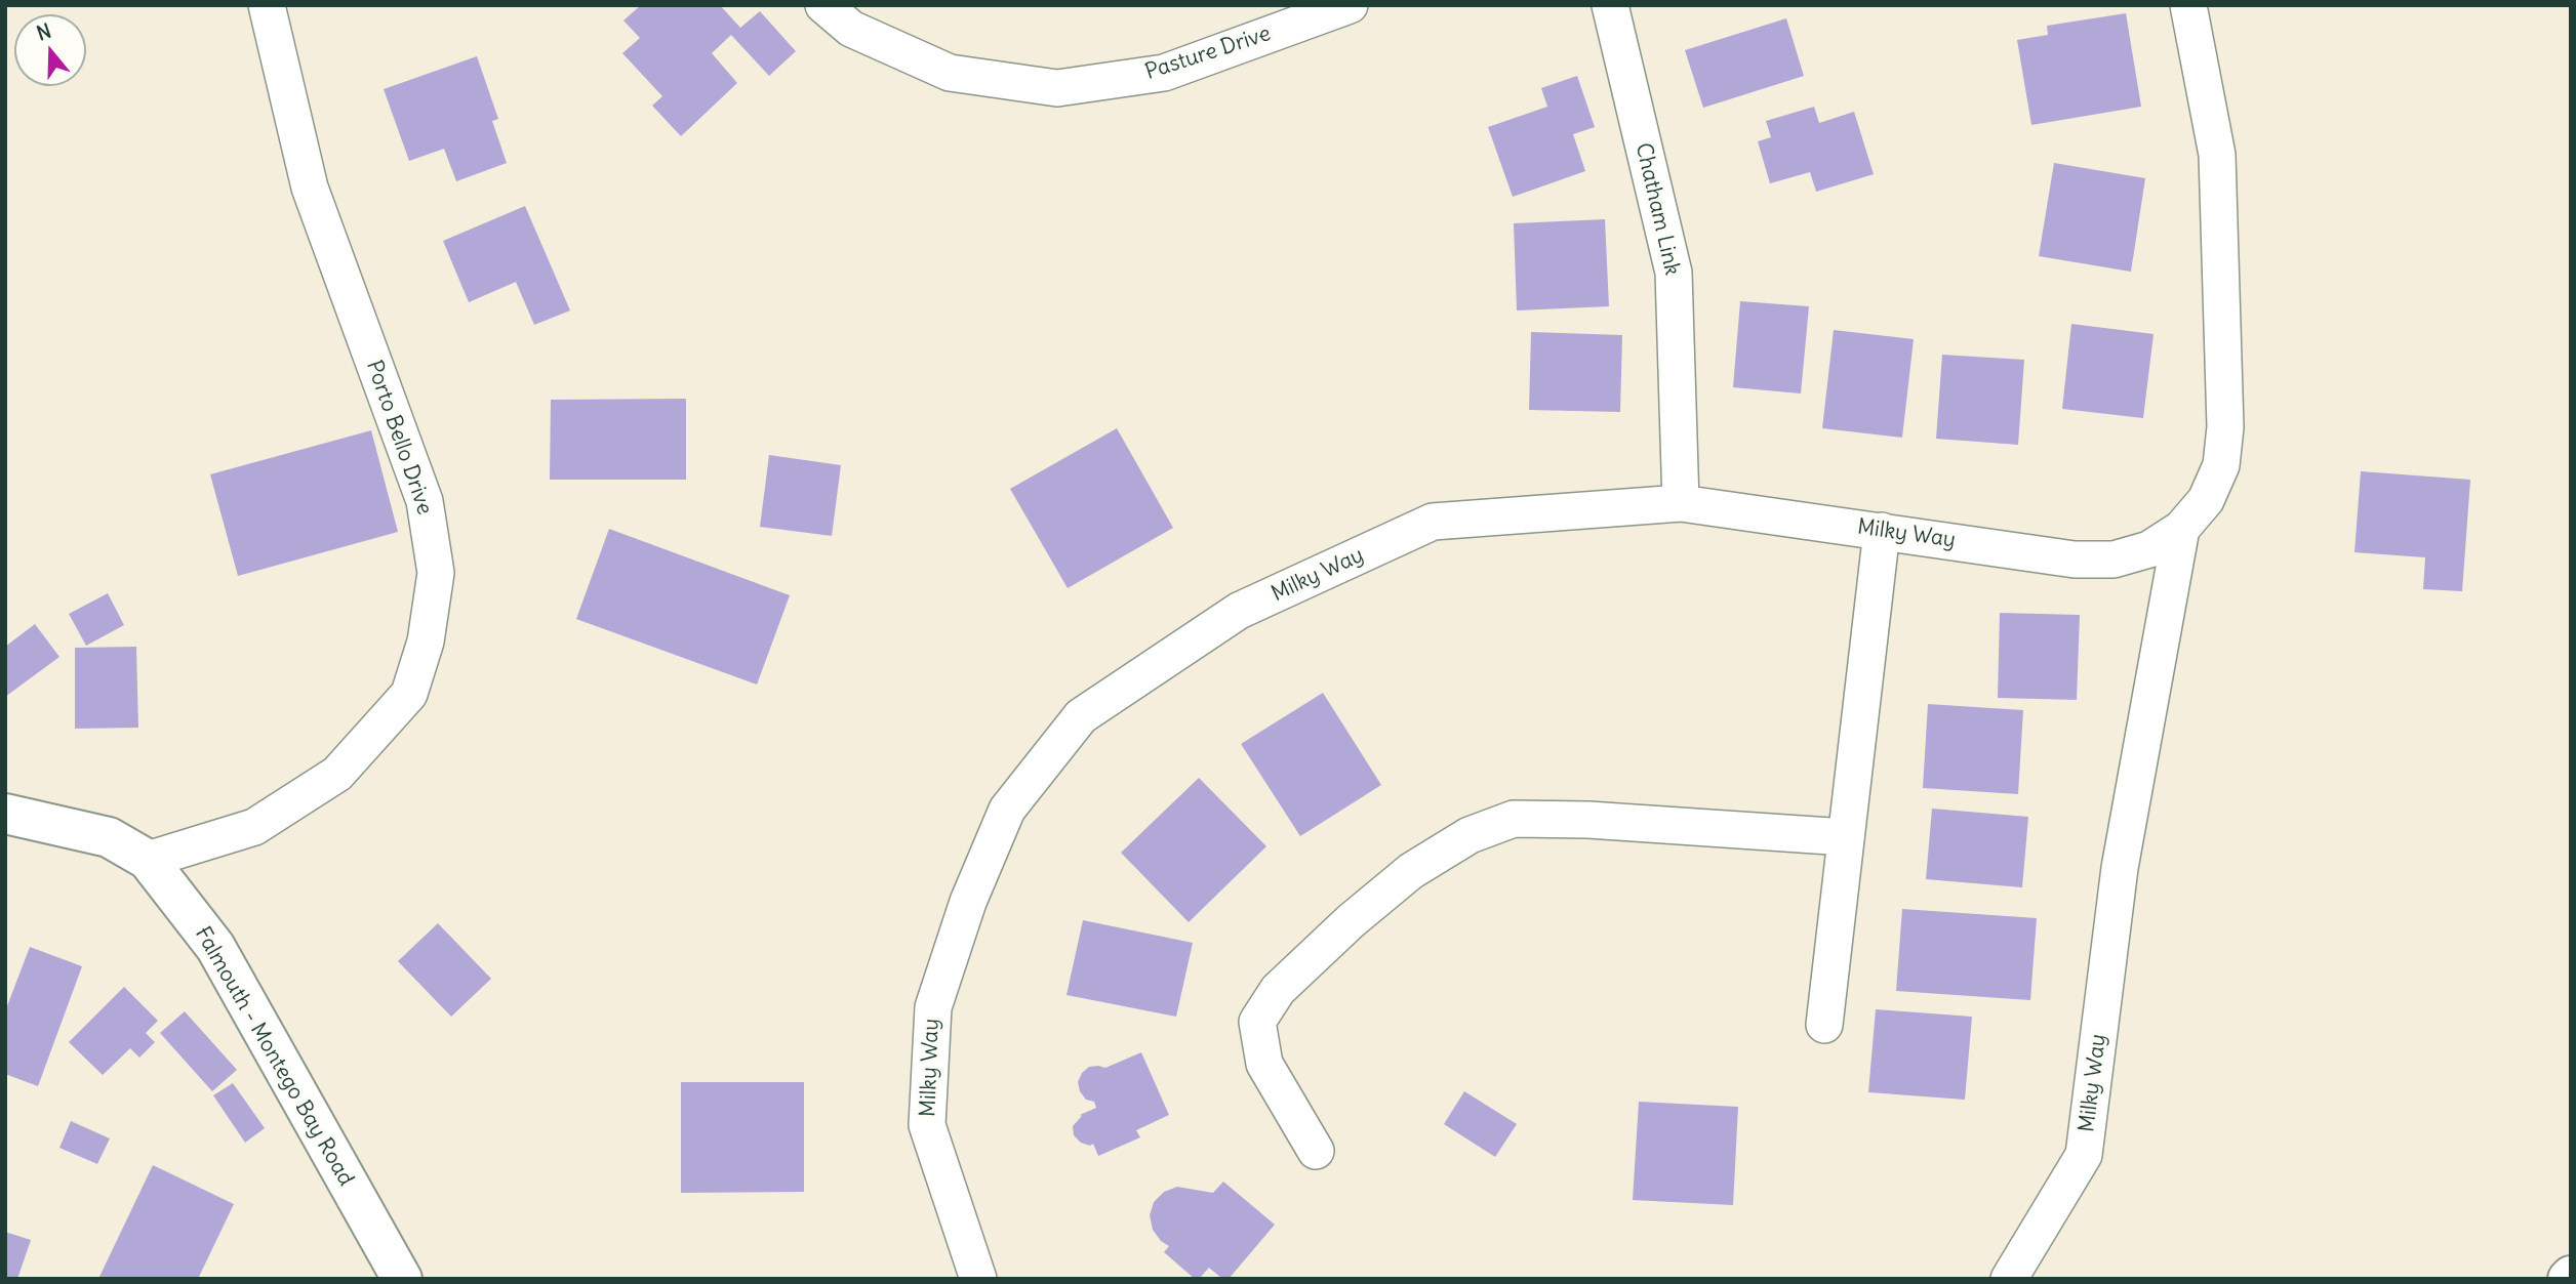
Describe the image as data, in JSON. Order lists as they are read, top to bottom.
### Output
{
  "streets": {
    "main road": ["Falmouth - Montego Bay Road"],
    "street": [
      "Pasture Drive",
      "Chatham Link",
      "Porto Bello Drive",
      "Milky Way"
    ]
  },
  "crossings": [
    ["Chatham Link", "Milky Way"],
    ["Porto Bello Drive", "Falmouth - Montego Bay Road"]
  ],
  "north": "top"
}
